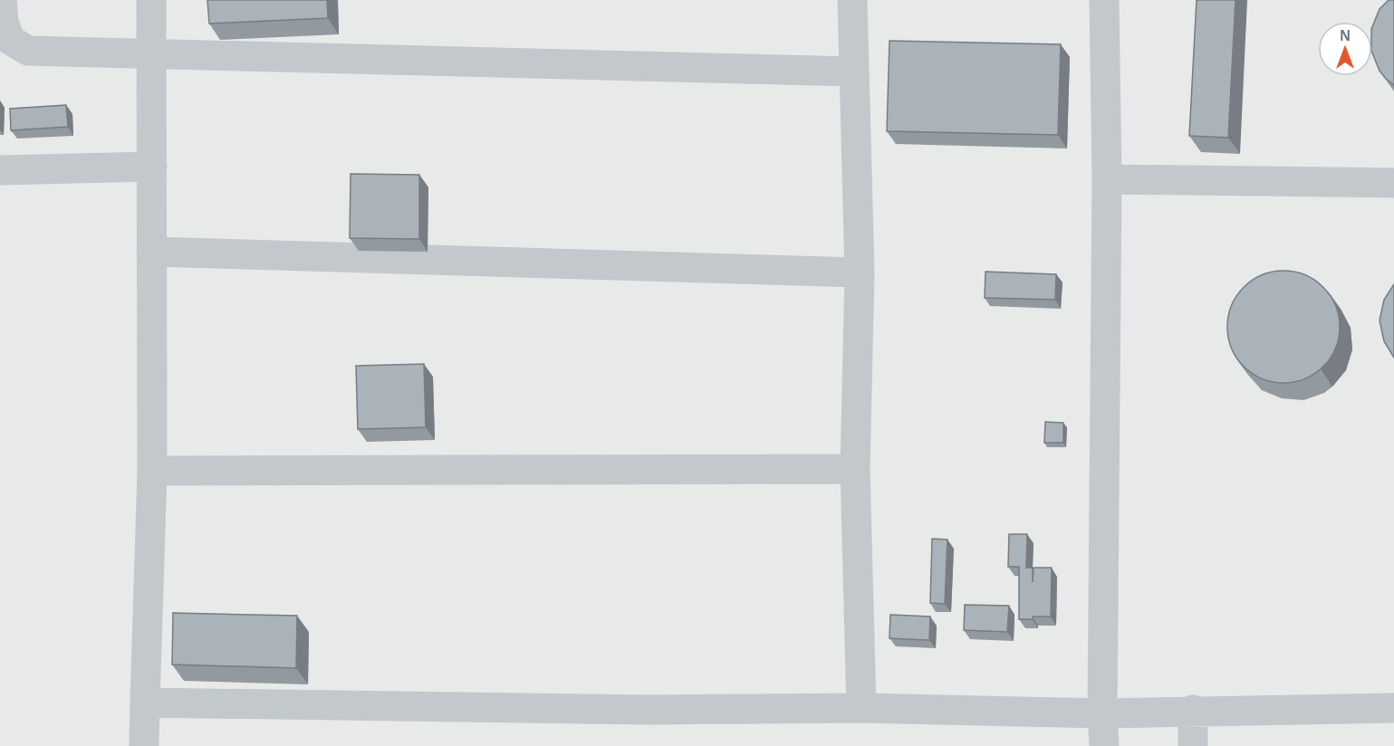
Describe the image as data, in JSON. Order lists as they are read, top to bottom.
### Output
{
  "north": "top"
}
